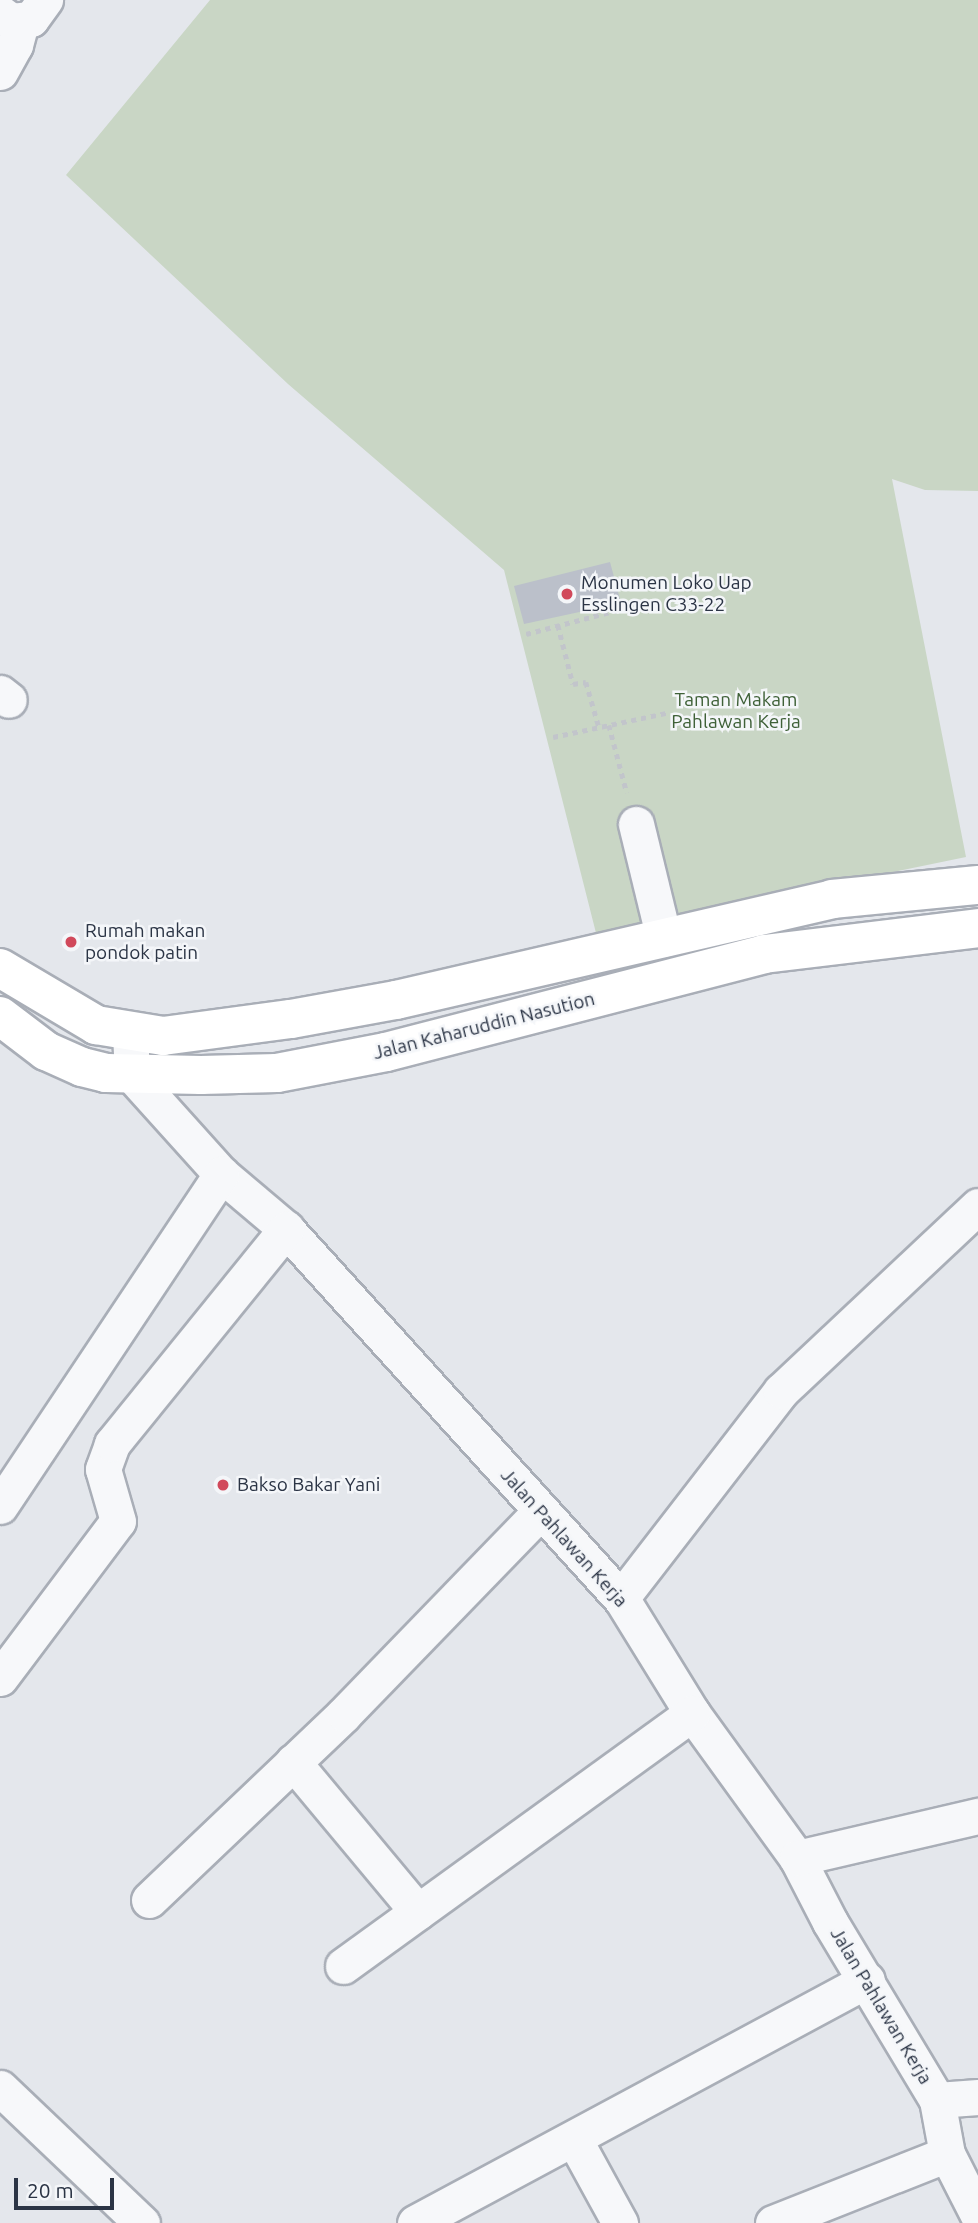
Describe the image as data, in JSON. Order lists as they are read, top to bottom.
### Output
{
  "streets": {
    "highway": ["Jalan Kaharuddin Nasution"],
    "street": ["Jalan Pahlawan Kerja"]
  },
  "crossings": [
    ["Jalan Kaharuddin Nasution", "Jalan Pahlawan Kerja"]
  ],
  "parks": ["Taman Makam Pahlawan Kerja"],
  "places": ["Monumen Loko Uap Esslingen C33-22", "Rumah makan pondok patin", "Bakso Bakar Yani"],
  "scale_bar": "20 m"
}
